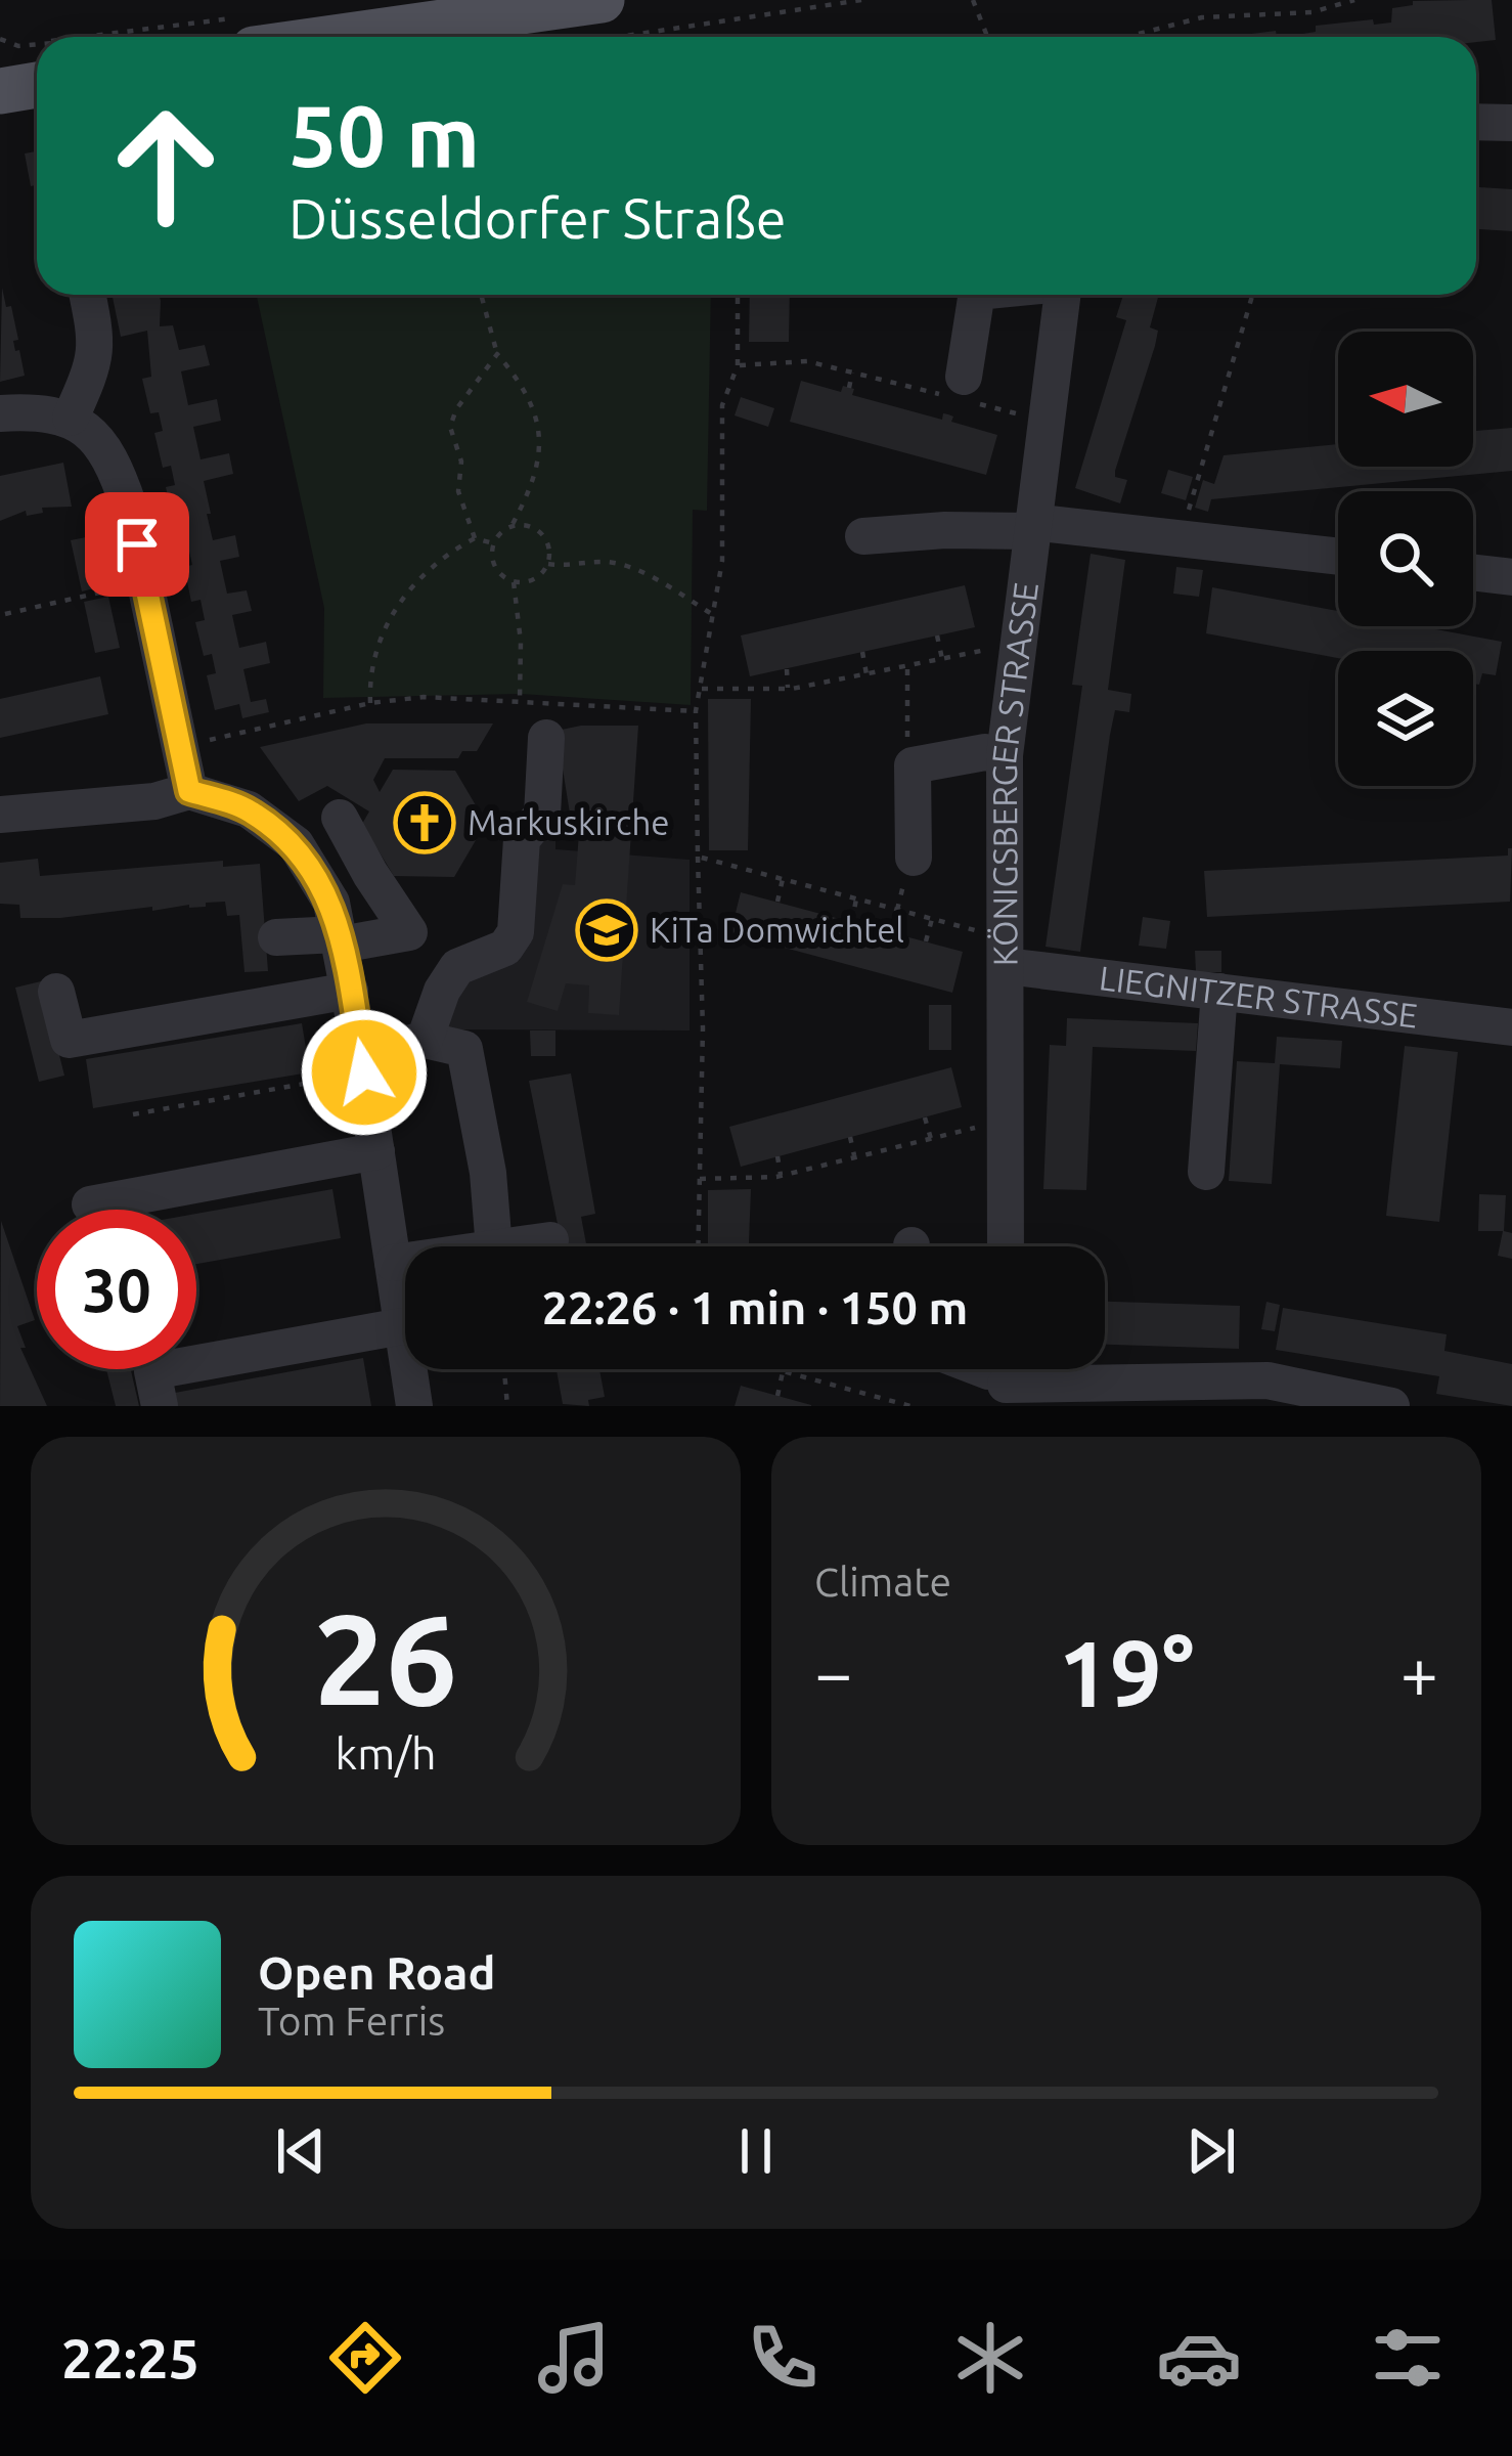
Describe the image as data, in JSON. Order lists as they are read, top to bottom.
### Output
{
  "streets": {
    "street": ["KÖNIGSBERGER STRASSE", "LIEGNITZER STRASSE"]
  },
  "crossings": [
    ["KÖNIGSBERGER STRASSE", "LIEGNITZER STRASSE"]
  ],
  "places": {
    "church": ["Markuskirche"],
    "school or university": ["KiTa Domwichtel"]
  },
  "north": "left",
  "page": {
    "turn": ["50 m", "Düsseldorfer Straße"],
    "limit": "30",
    "trip": "22:26 · 1 min · 150 m",
    "tile": "Climate",
    "heat": ["−", "19°", "+"],
    "song": ["Open Road", "Tom Ferris"],
    "tabs": "22:25",
    "gauge": ["26", "km/h"]
  }
}
